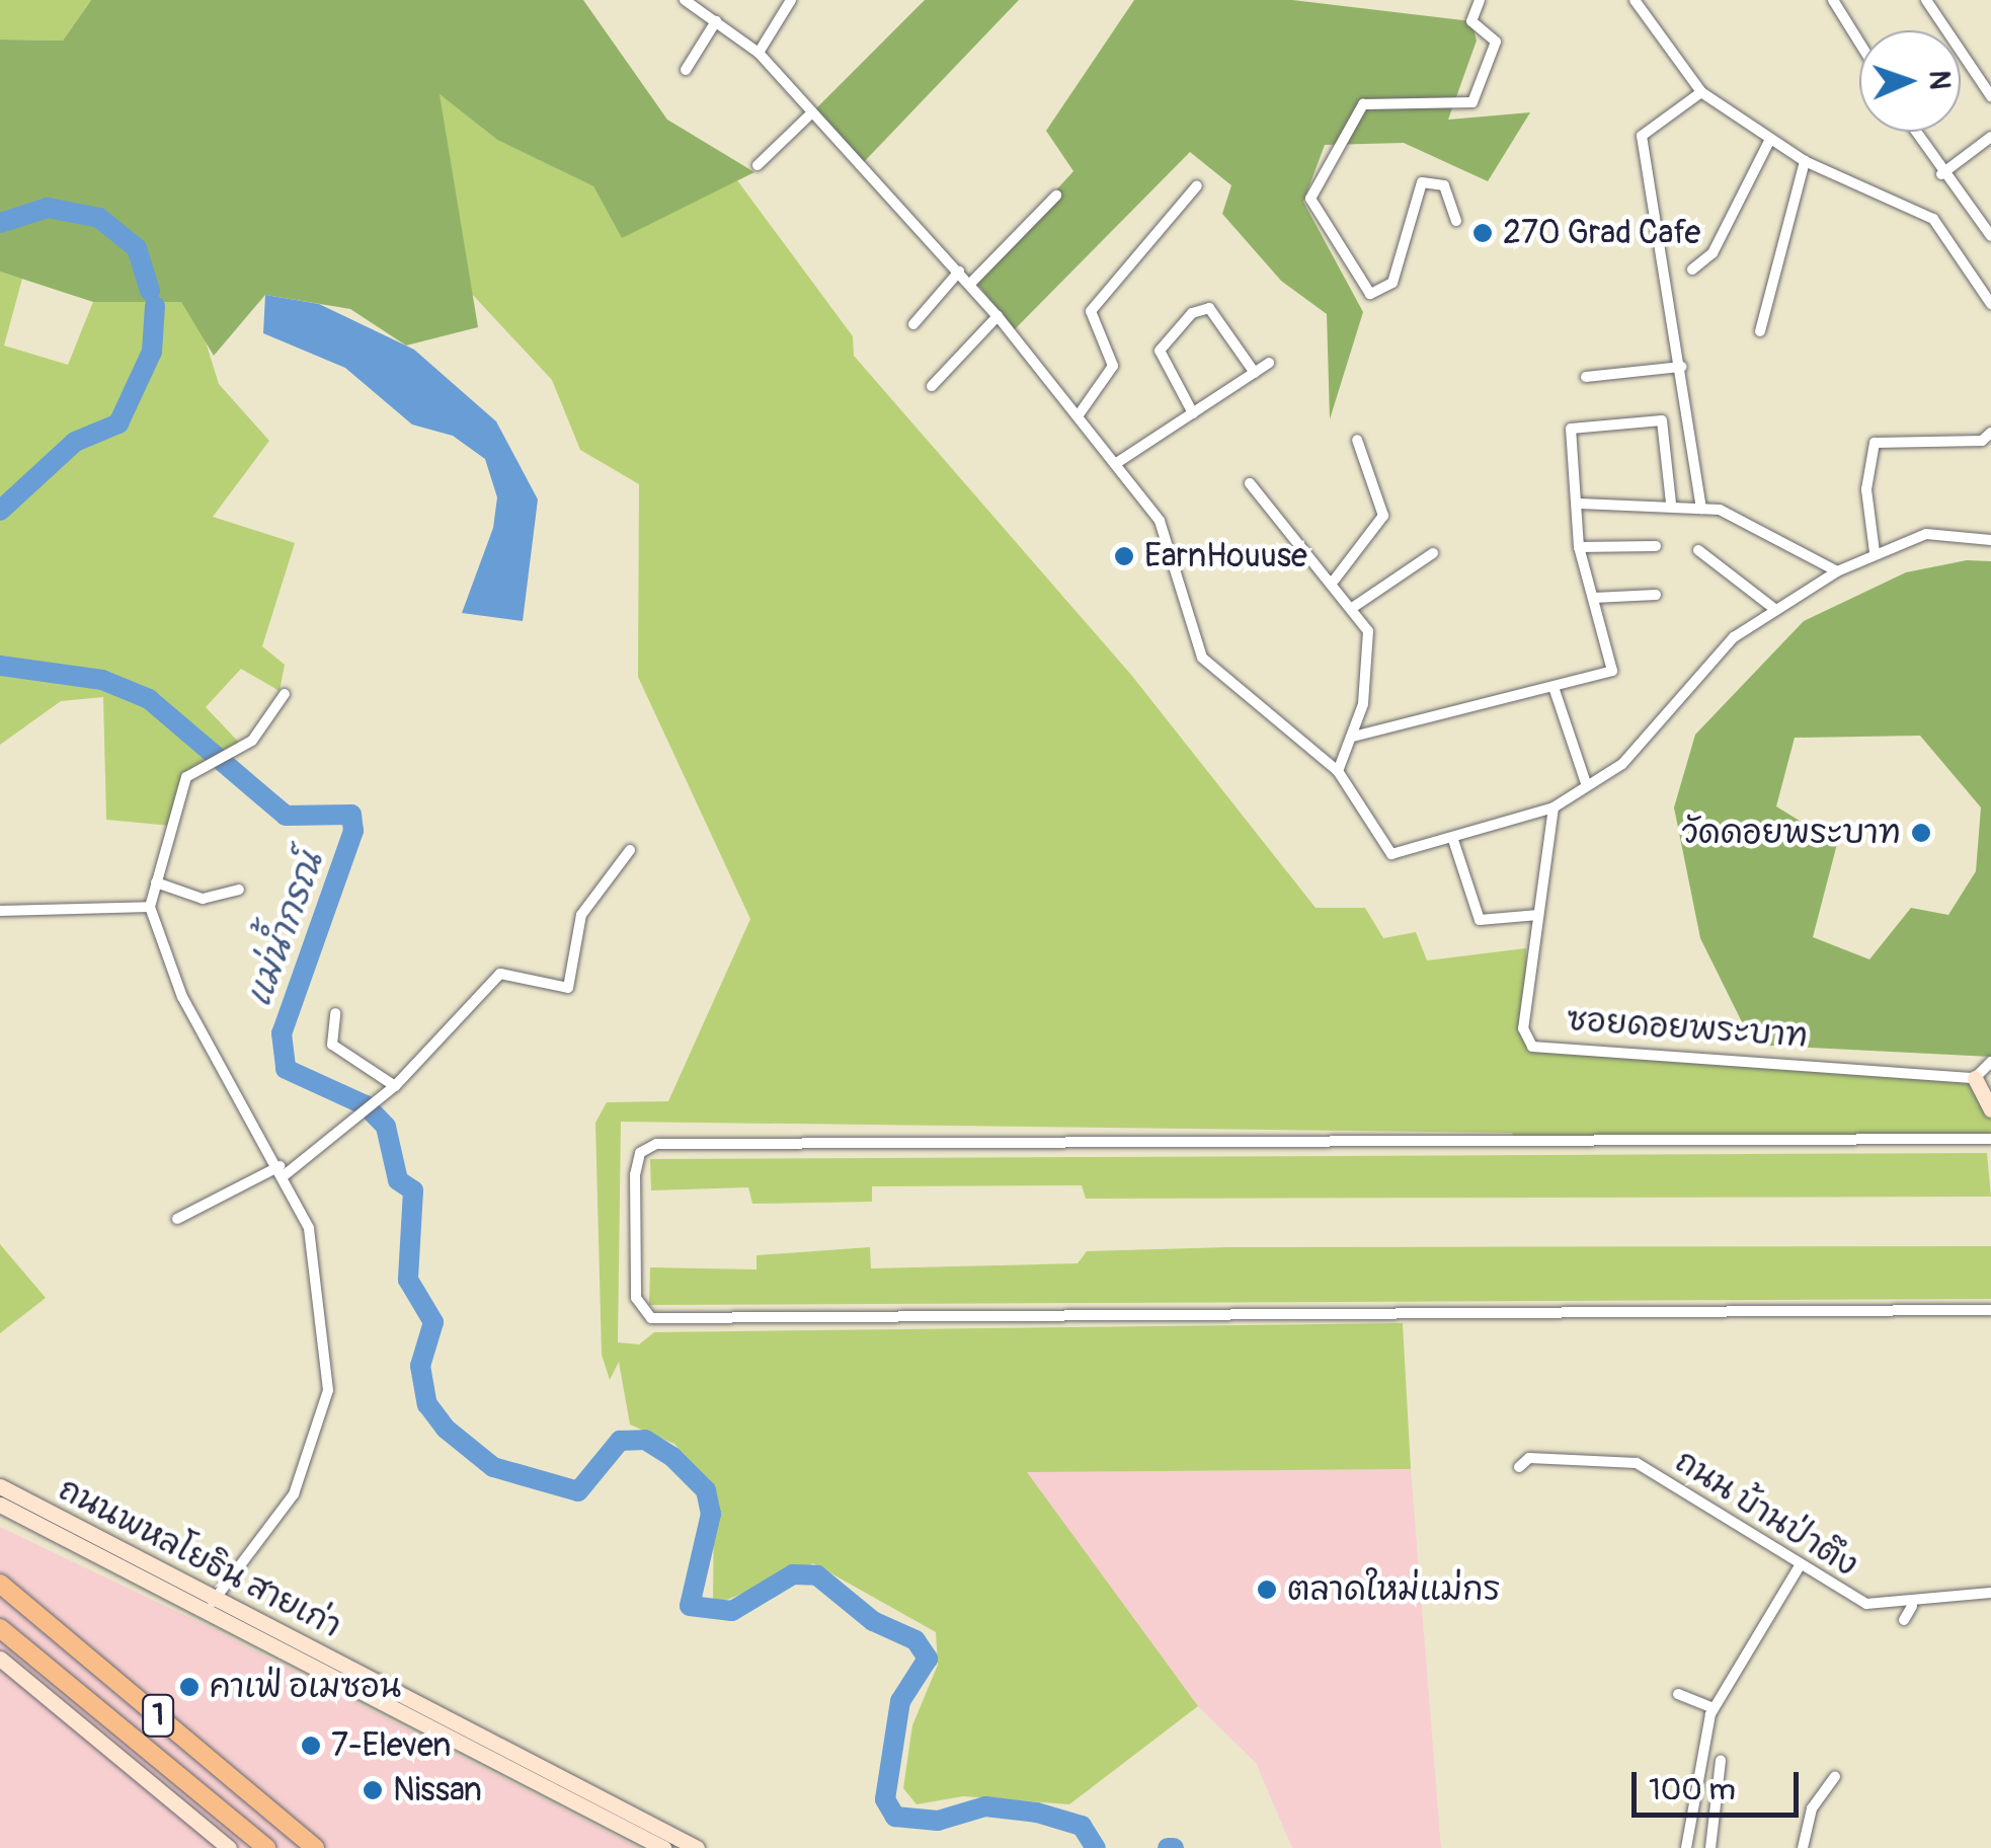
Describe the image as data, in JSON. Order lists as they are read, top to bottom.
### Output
{
  "streets": {
    "main road": ["ถนนพหลโยธิน สายเก่า", "1"],
    "street": ["ซอยดอยพระบาท", "ถนน บ้านป่าตึง"]
  },
  "water": ["แม่น้ำกรณ์"],
  "places": [
    "270 Grad Cafe",
    "EarnHouuse",
    "วัดดอยพระบาท",
    "ตลาดใหม่แม่กร",
    "คาเฟ่ อเมซอน",
    "7-Eleven",
    "Nissan"
  ],
  "scale_bar": "100 m",
  "north": "right"
}
